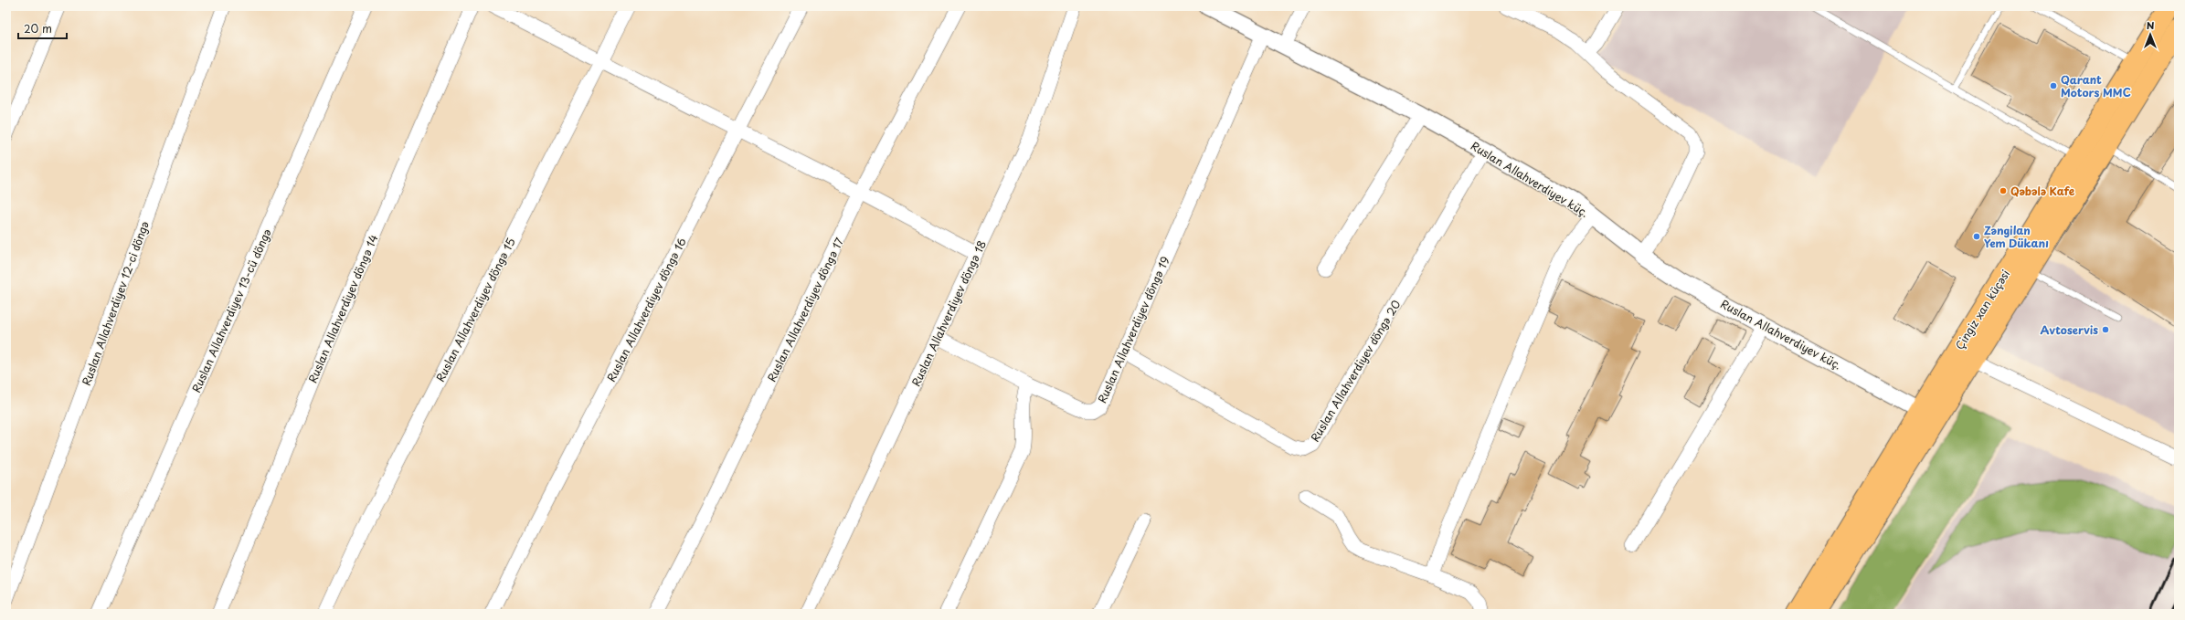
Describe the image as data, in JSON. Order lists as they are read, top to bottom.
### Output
{
  "streets": {
    "main road": ["Çingiz xan küçəsi"],
    "street": [
      "Ruslan Allahverdiyev küç.",
      "Ruslan Allahverdiyev 12-ci döngə",
      "Ruslan Allahverdiyev döngə 14",
      "Ruslan Allahverdiyev döngə 15",
      "Ruslan Allahverdiyev döngə 16",
      "Ruslan Allahverdiyev döngə 17",
      "Ruslan Allahverdiyev 13-cü döngə",
      "Ruslan Allahverdiyev döngə 18",
      "Ruslan Allahverdiyev döngə 19",
      "Ruslan Allahverdiyev döngə 20"
    ]
  },
  "crossings": [
    ["Ruslan Allahverdiyev küç.", "Çingiz xan küçəsi"],
    ["Ruslan Allahverdiyev küç.", "Ruslan Allahverdiyev döngə 19"],
    ["Ruslan Allahverdiyev küç.", "Ruslan Allahverdiyev döngə 20"],
    ["Ruslan Allahverdiyev döngə 19", "Ruslan Allahverdiyev döngə 20"]
  ],
  "places": [
    "Qarant Motors MMC",
    "Qəbələ Kafe",
    "Zəngilan Yem Dükanı",
    "Avtoservis"
  ],
  "scale_bar": "20 m",
  "north": "top"
}
